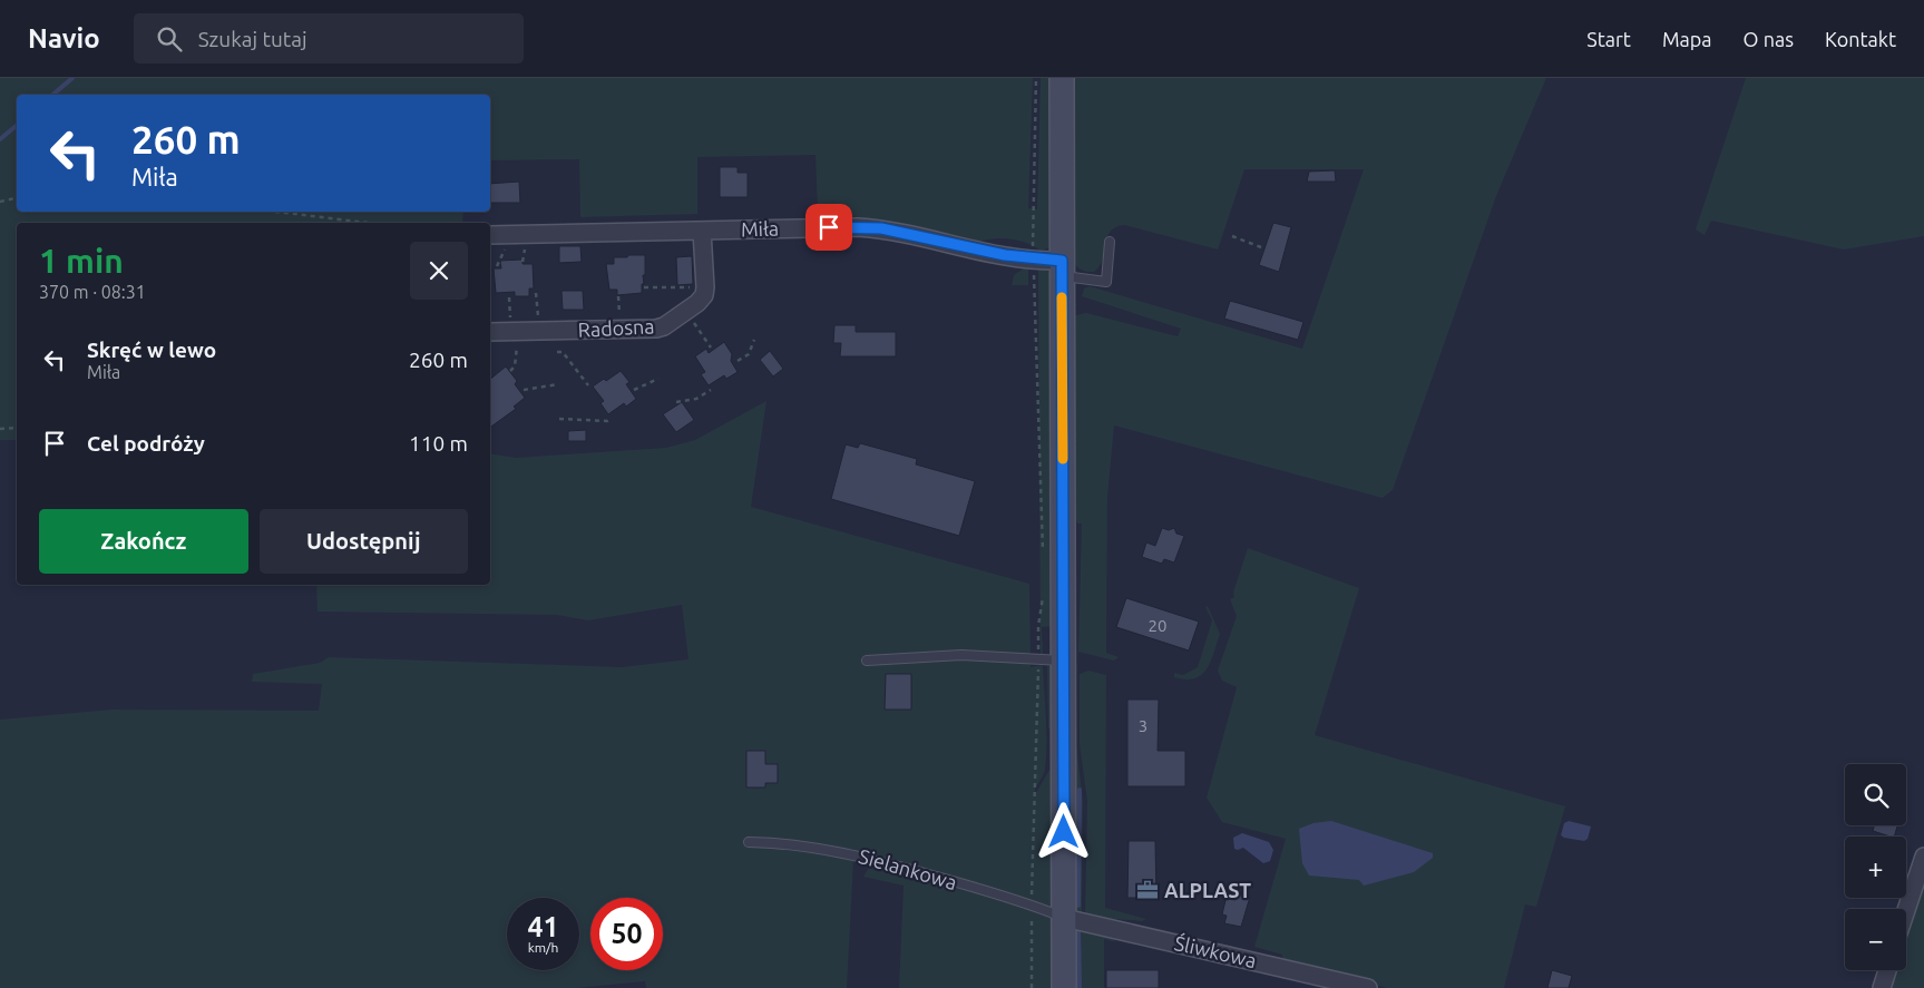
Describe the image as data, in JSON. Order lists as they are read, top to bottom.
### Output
{
  "streets": {
    "street": ["Miła", "Radosna", "Śliwkowa"],
    "lane": ["Sielankowa"]
  },
  "crossings": [
    ["Sielankowa", "Śliwkowa"]
  ],
  "places": {
    "office": ["ALPLAST"]
  },
  "house_numbers": ["20", "3"],
  "page": {
    "header": "Navio",
    "search": "Szukaj tutaj",
    "nav": [
      "Start",
      "Mapa",
      "O nas",
      "Kontakt"
    ],
    "turn": ["260 m", "Miła"],
    "heading": ["1 min", "370 m · 08:31"],
    "list": [
      {
        "name": "Skręć w lewo",
        "note": "Miła",
        "value": "260 m"
      },
      {
        "name": "Cel podróży",
        "value": "110 m"
      }
    ],
    "buttons": ["Zakończ", "Udostępnij"],
    "map_buttons": ["+", "−"],
    "speed": "41 km/h",
    "limit": "50"
  }
}
